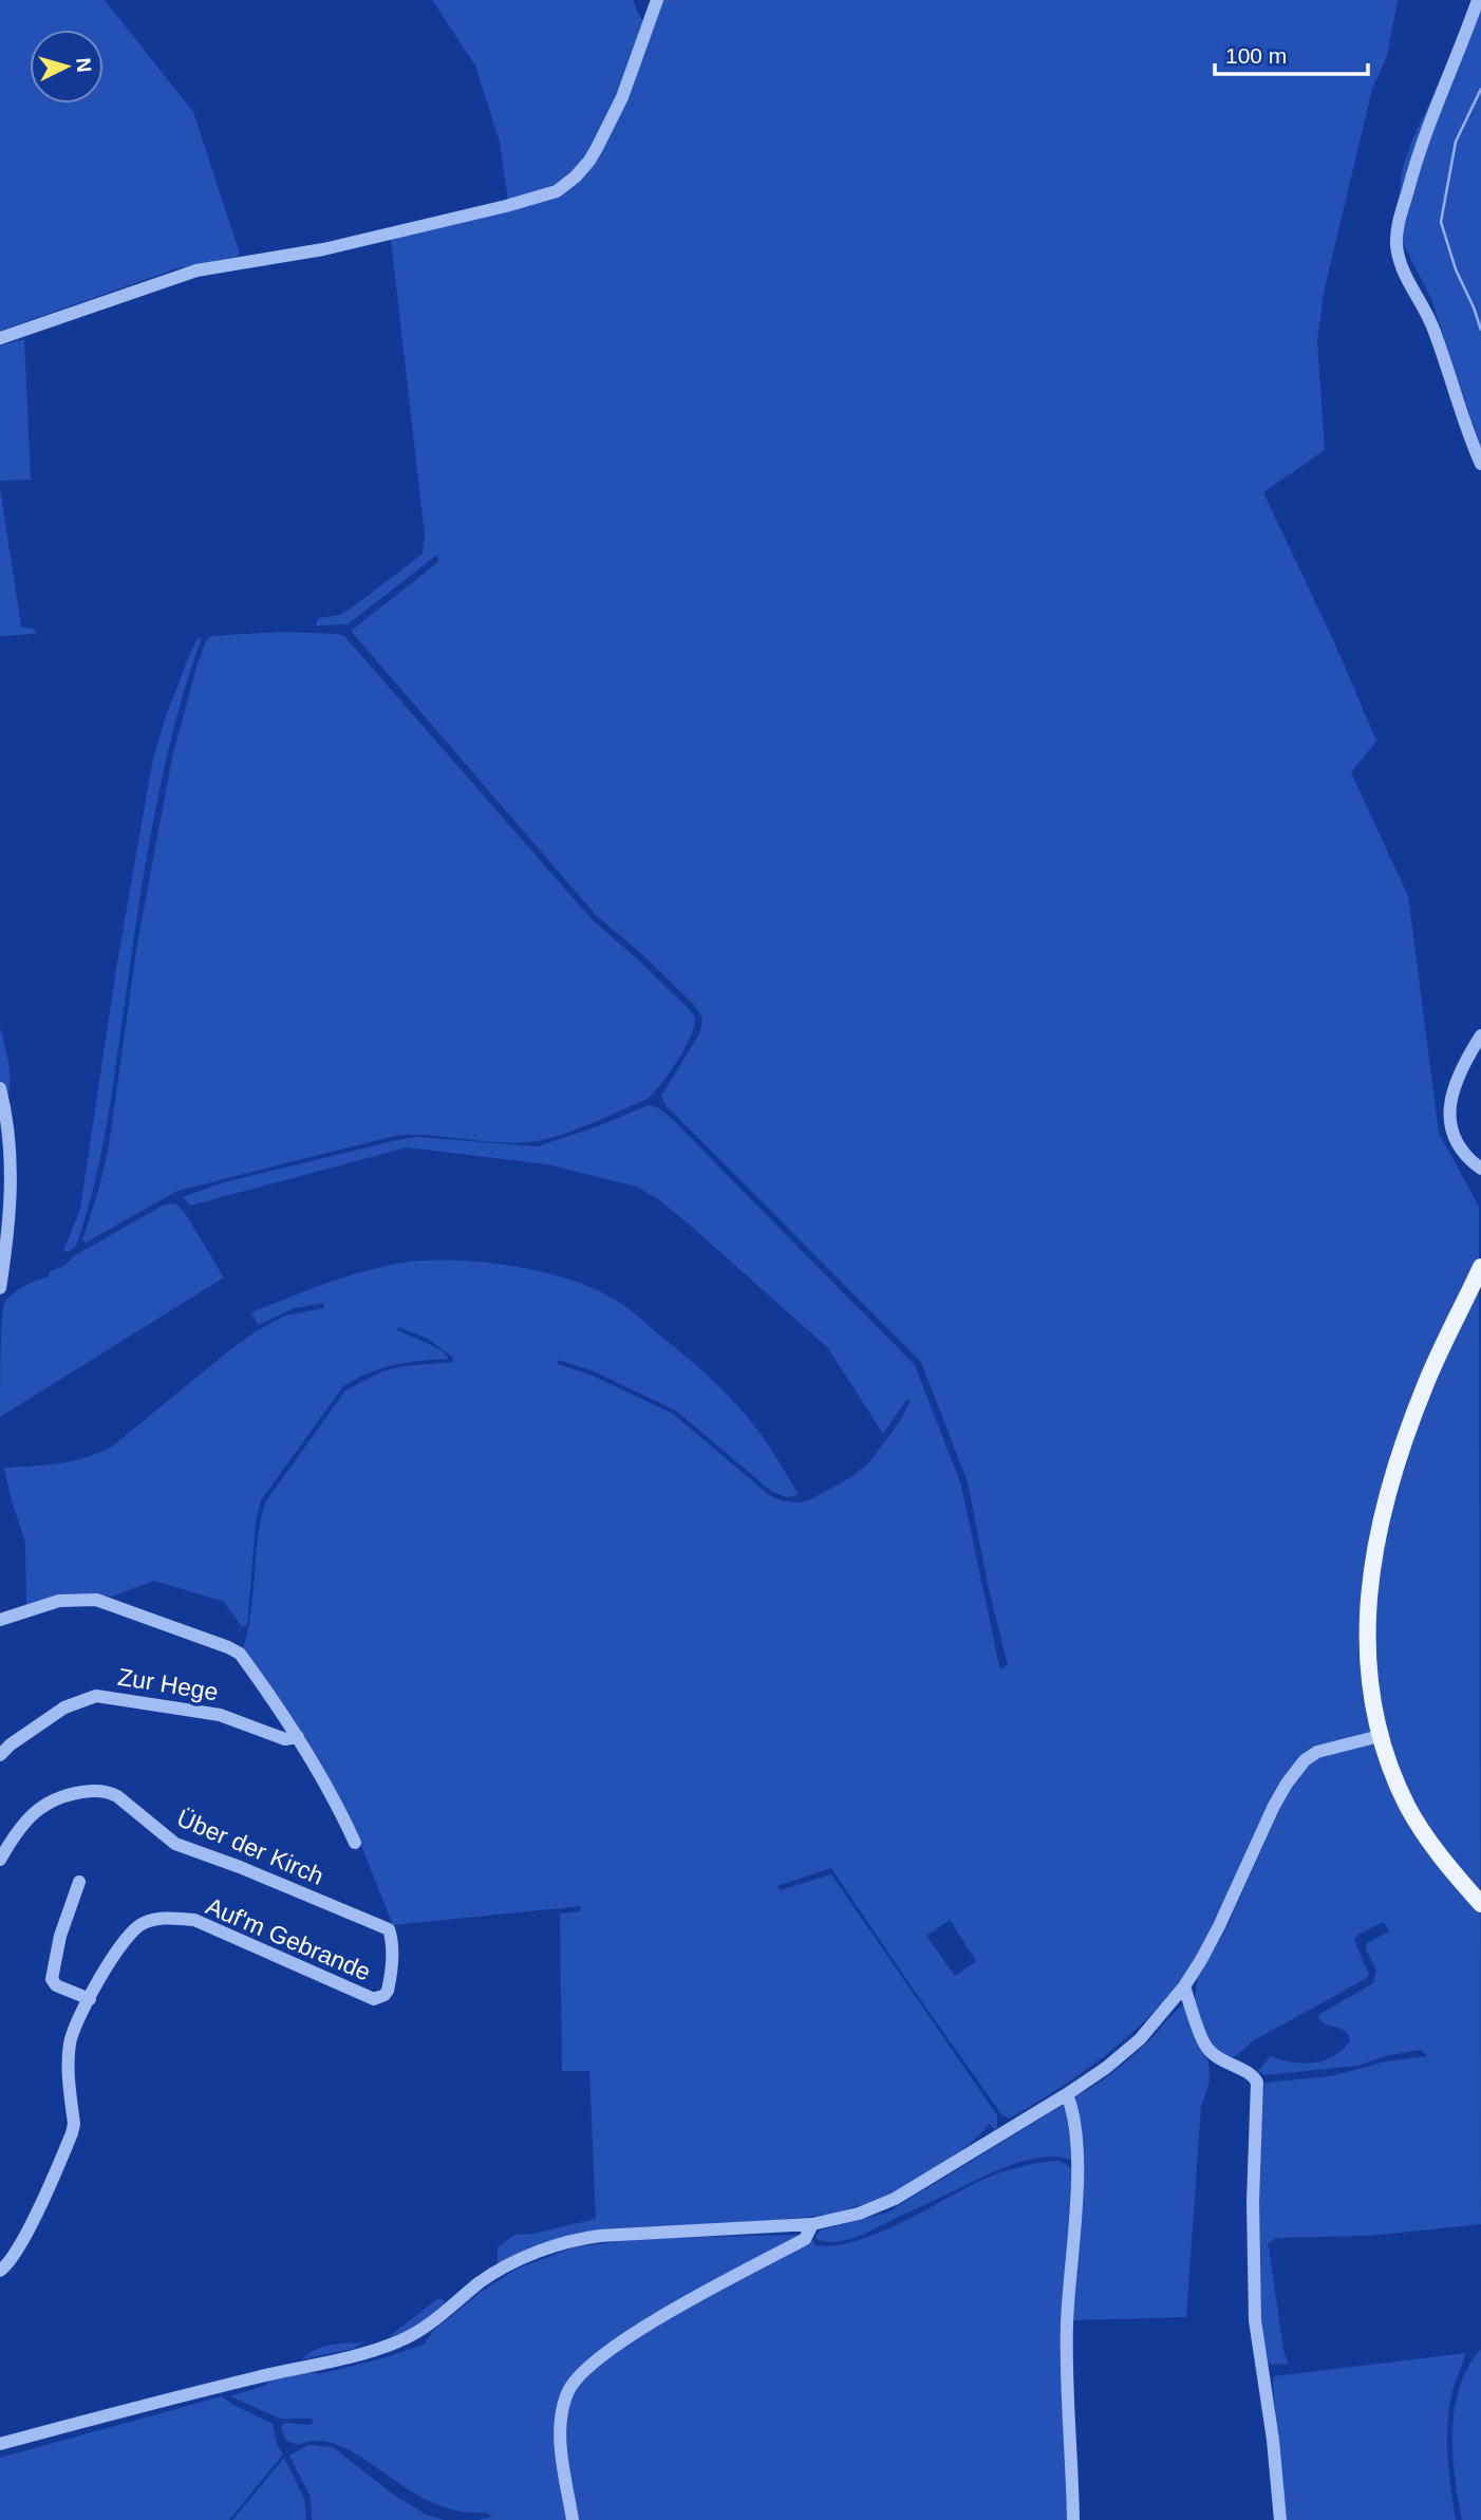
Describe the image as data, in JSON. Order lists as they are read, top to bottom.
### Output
{
  "streets": {
    "street": ["Zur Hege", "Über der Kirch", "Auf'm Gebrande"]
  },
  "crossings": [
    ["Über der Kirch", "Auf'm Gebrande"]
  ],
  "scale_bar": "100 m",
  "north": "right"
}
